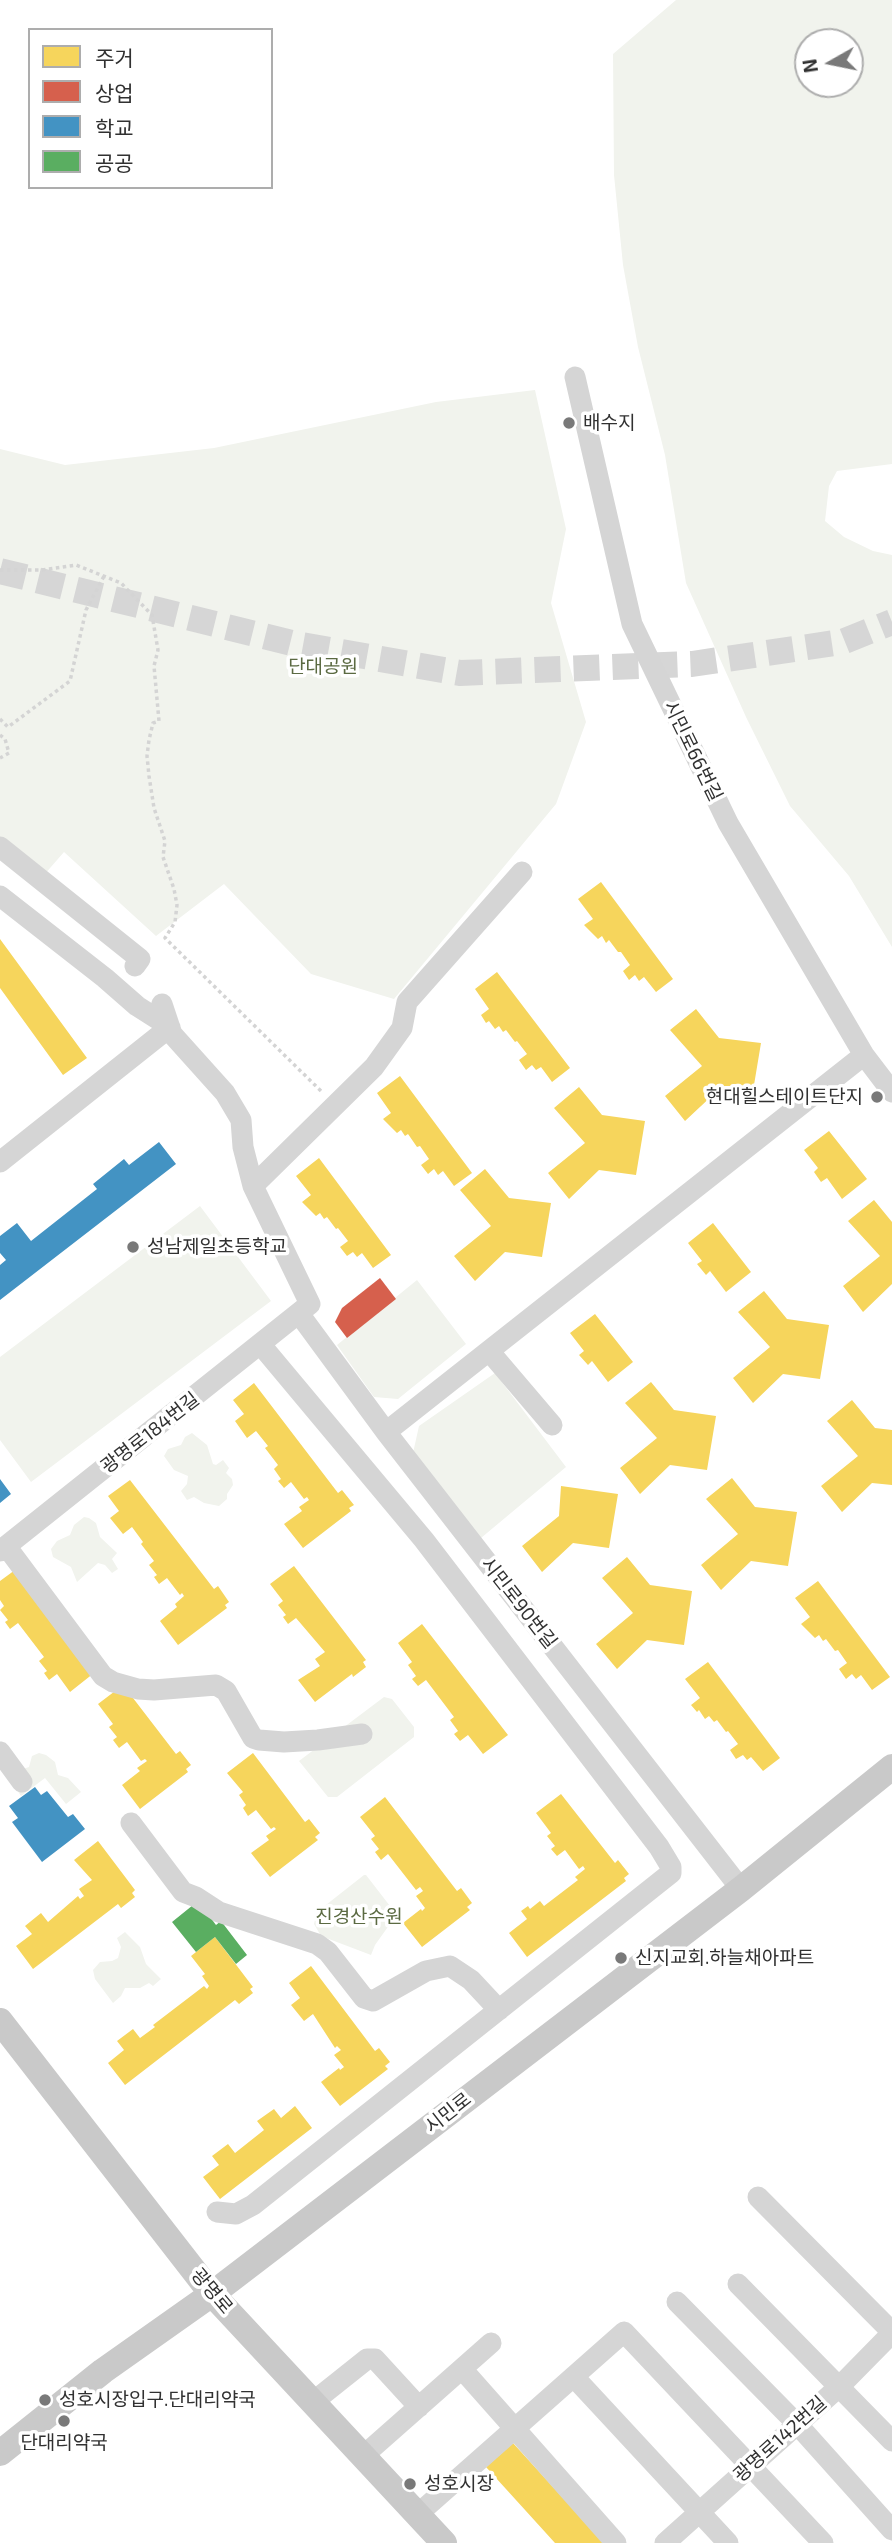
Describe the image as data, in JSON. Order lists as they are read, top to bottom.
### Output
{
  "streets": {
    "main road": ["시민로", "광명로"],
    "street": [
      "시민로66번길",
      "광명로184번길",
      "시민로90번길",
      "광명로142번길"
    ]
  },
  "crossings": [
    ["광명로184번길", "시민로90번길"],
    ["시민로90번길", "시민로"],
    ["시민로", "광명로"]
  ],
  "parks": ["단대공원", "진경산수원"],
  "places": [
    "배수지",
    "현대힐스테이트단지",
    "성남제일초등학교",
    "신지교회.하늘채아파트",
    "성호시장입구.단대리약국",
    "단대리약국",
    "성호시장"
  ],
  "legend": [
    "주거",
    "상업",
    "학교",
    "공공"
  ],
  "north": "left"
}
